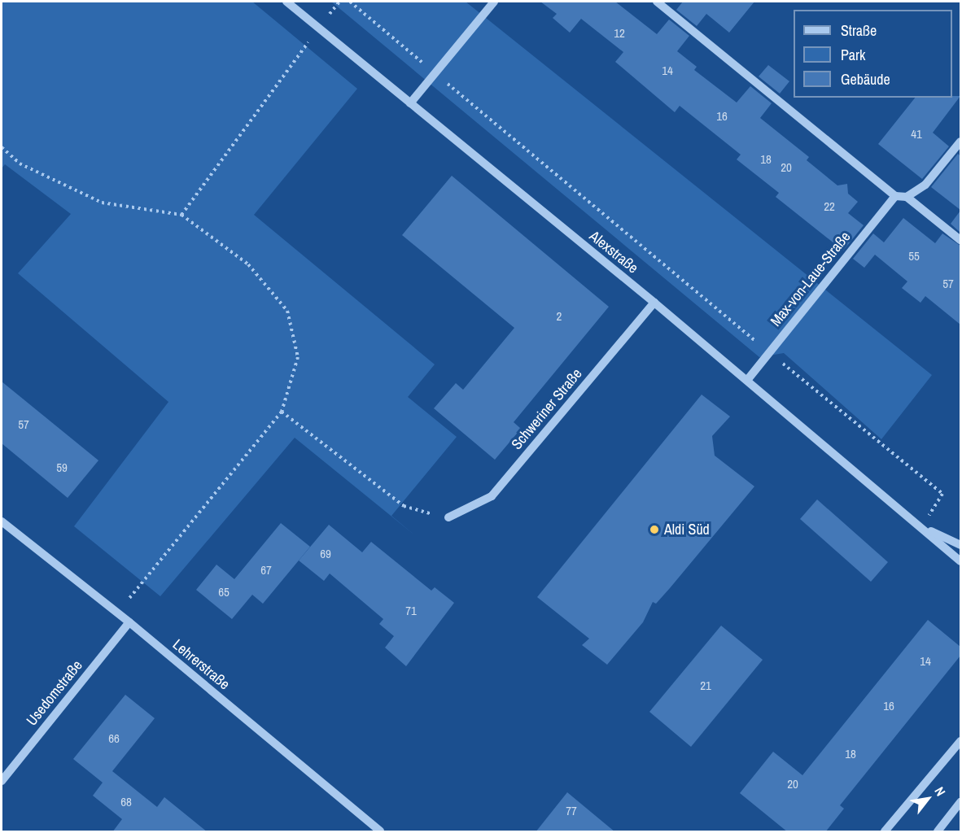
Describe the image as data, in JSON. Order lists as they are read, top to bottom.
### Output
{
  "streets": {
    "street": [
      "Alexstraße",
      "Max-von-Laue-Straße",
      "Schweriner Straße",
      "Lehrerstraße",
      "Usedomstraße"
    ]
  },
  "crossings": [
    ["Alexstraße", "Max-von-Laue-Straße"],
    ["Alexstraße", "Schweriner Straße"],
    ["Lehrerstraße", "Usedomstraße"]
  ],
  "places": ["Aldi Süd"],
  "house_numbers": [
    "12",
    "14",
    "16",
    "41",
    "18",
    "20",
    "22",
    "55",
    "57",
    "2",
    "57",
    "59",
    "69",
    "67",
    "65",
    "71",
    "14",
    "21",
    "16",
    "66",
    "18",
    "20",
    "68",
    "77"
  ],
  "legend": ["Straße", "Park", "Gebäude"],
  "north": "top right"
}
